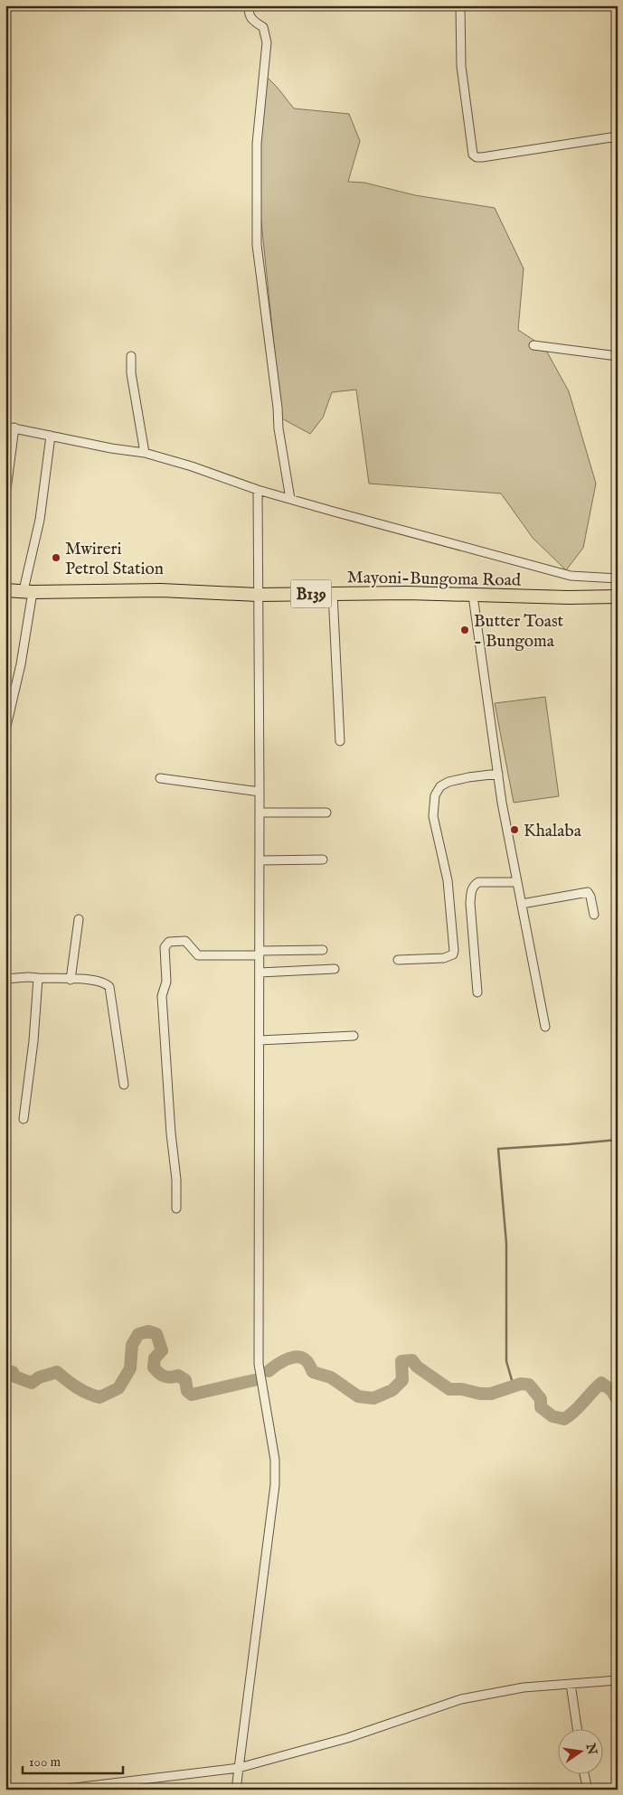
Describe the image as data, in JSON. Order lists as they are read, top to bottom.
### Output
{
  "streets": {
    "main road": ["Mayoni-Bungoma Road", "B139"]
  },
  "places": ["Mwireri Petrol Station", "Butter Toast - Bungoma", "Khalaba"],
  "scale_bar": "100 m",
  "north": "right"
}
